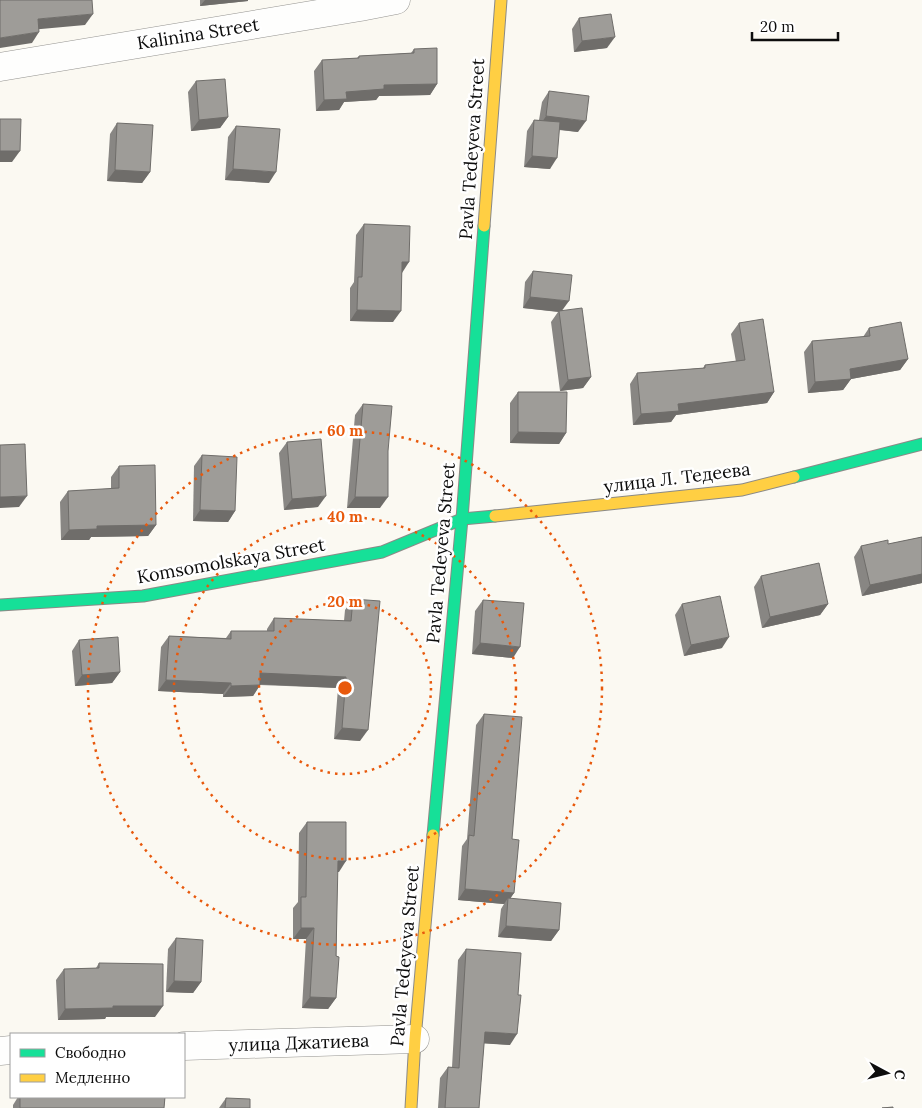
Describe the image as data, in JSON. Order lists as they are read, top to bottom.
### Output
{
  "streets": {
    "main road": ["Pavla Tedeyeva Street", "улица Л. Тедеева", "Komsomolskaya Street"],
    "street": ["Kalinina Street", "улица Джатиева"]
  },
  "crossings": [
    ["Pavla Tedeyeva Street", "улица Л. Тедеева"],
    ["Pavla Tedeyeva Street", "Komsomolskaya Street"],
    ["Pavla Tedeyeva Street", "улица Джатиева"],
    ["улица Л. Тедеева", "Komsomolskaya Street"]
  ],
  "legend": ["Свободно", "Медленно"],
  "scale_bar": "20 m",
  "north": "right",
  "rings": ["60 m", "40 m", "20 m"]
}
